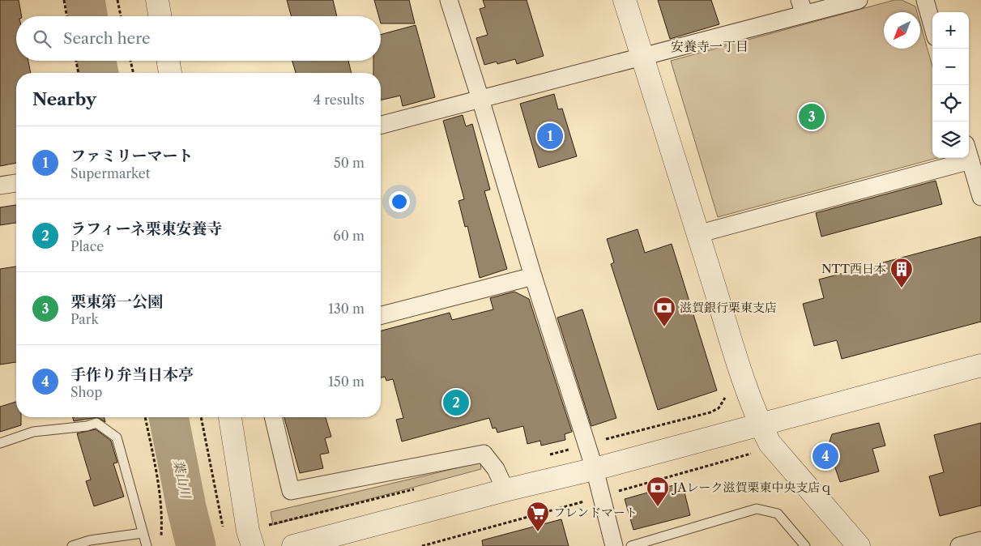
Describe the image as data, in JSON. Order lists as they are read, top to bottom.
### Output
{
  "districts": ["安養寺一丁目"],
  "water": ["葉山川"],
  "places": {
    "building": ["NTT西日本"],
    "bank": ["滋賀銀行栗東支店", "JAレーク滋賀栗東中央支店ｑ"],
    "supermarket": ["フレンドマート"]
  },
  "north": "bottom left",
  "page": {
    "map_buttons": ["+", "−"],
    "search": "Search here",
    "heading": ["Nearby", "4 results"],
    "pins": [
      "3",
      "1",
      "2",
      "4"
    ],
    "list": [
      {
        "mark": "1",
        "name": "ファミリーマート",
        "note": "Supermarket",
        "value": "50 m"
      },
      {
        "mark": "2",
        "name": "ラフィーネ栗東安養寺",
        "note": "Place",
        "value": "60 m"
      },
      {
        "mark": "3",
        "name": "栗東第一公園",
        "note": "Park",
        "value": "130 m"
      },
      {
        "mark": "4",
        "name": "手作り弁当日本亭",
        "note": "Shop",
        "value": "150 m"
      }
    ]
  }
}
